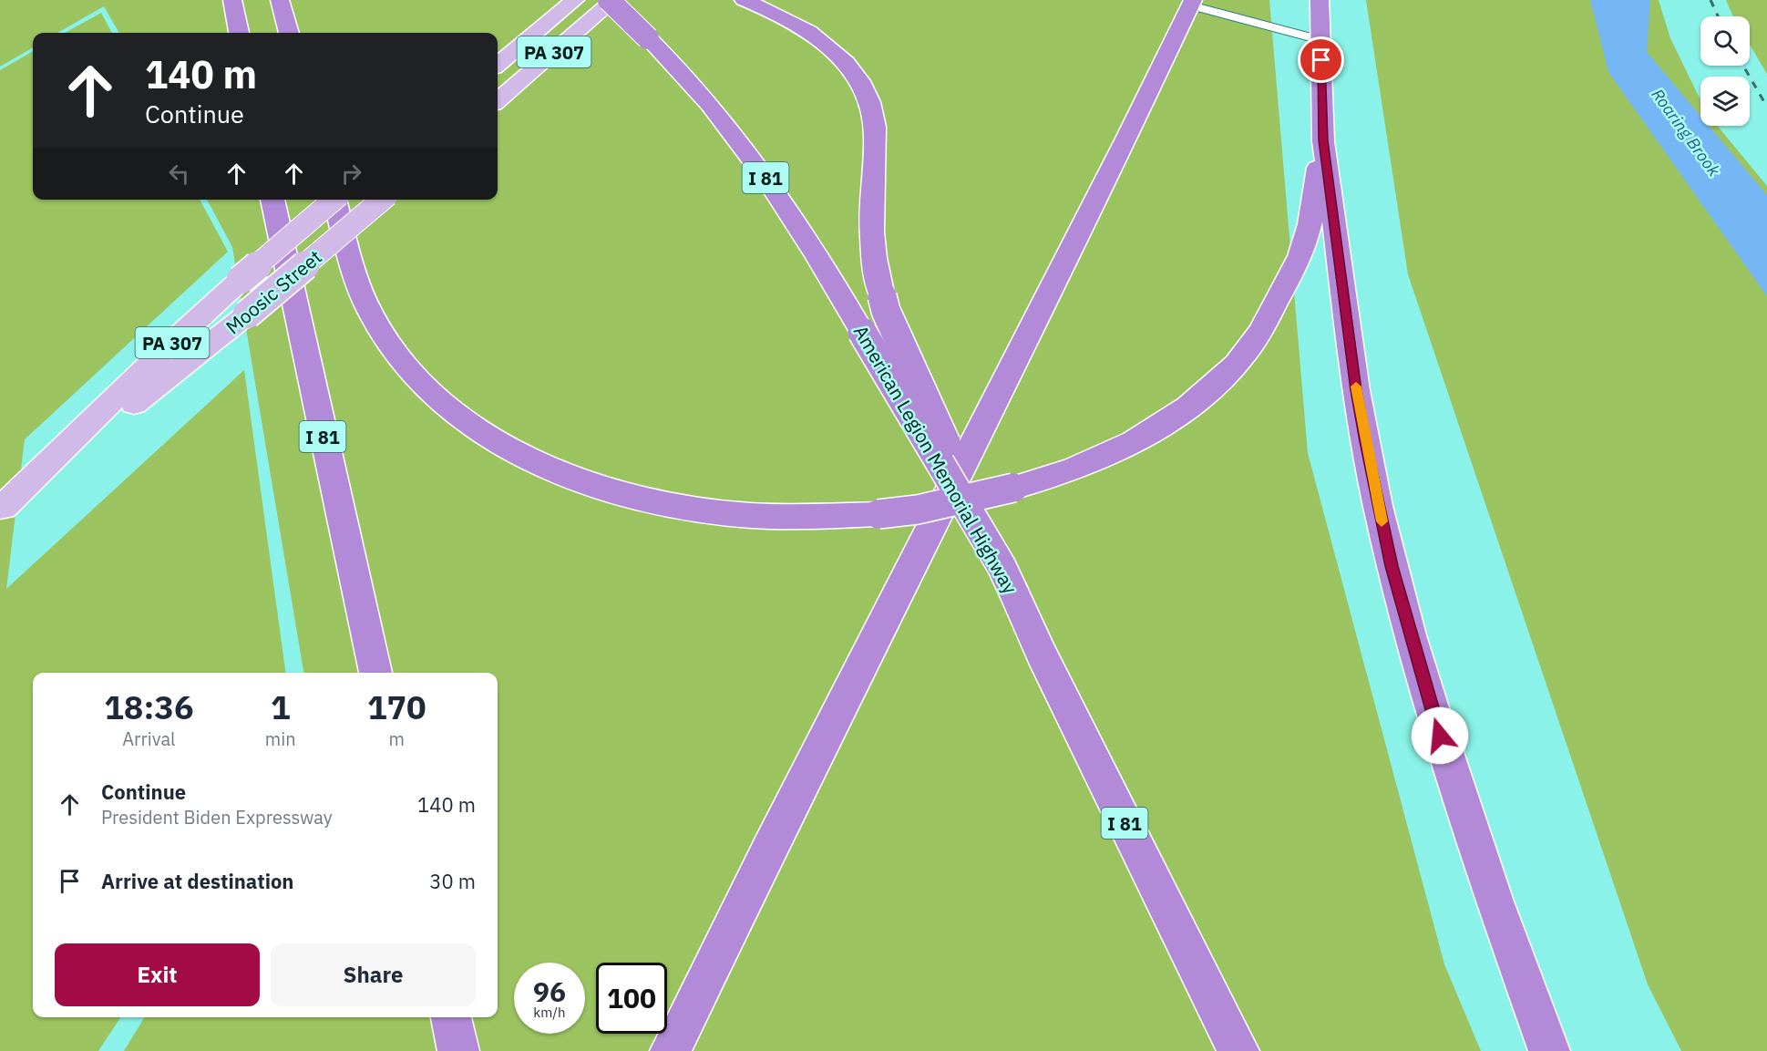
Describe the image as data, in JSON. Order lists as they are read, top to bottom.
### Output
{
  "streets": {
    "highway": ["I 81", "American Legion Memorial Highway"],
    "main road": ["PA 307", "Moosic Street"]
  },
  "water": ["Roaring Brook"],
  "page": {
    "turn": ["140 m", "Continue"],
    "eta": [
      "18:36",
      "Arrival",
      "1",
      "min",
      "170",
      "m"
    ],
    "list": [
      {
        "name": "Continue",
        "note": "President Biden Expressway",
        "value": "140 m"
      },
      {
        "name": "Arrive at destination",
        "value": "30 m"
      }
    ],
    "buttons": ["Exit", "Share"],
    "speed": "96 km/h",
    "limit": "100"
  }
}
